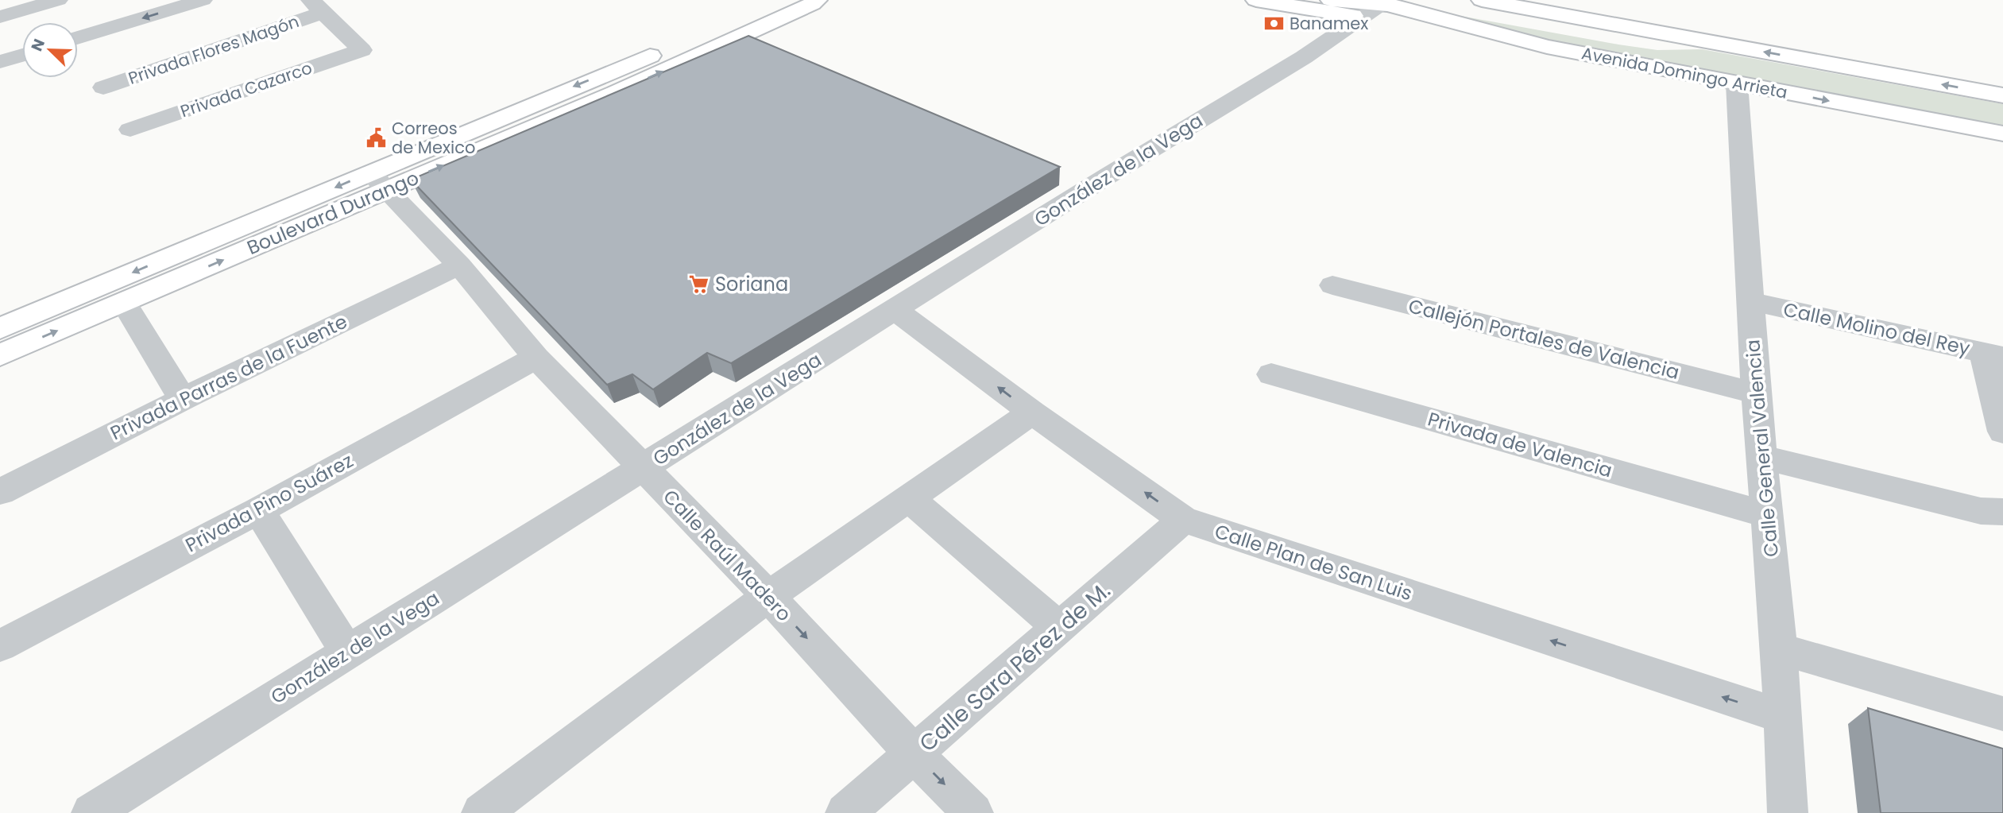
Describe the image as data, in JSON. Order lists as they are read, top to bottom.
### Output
{
  "streets": {
    "main road": ["Avenida Domingo Arrieta", "Boulevard Durango"],
    "street": [
      "Privada Flores Magón",
      "Privada Cazarco",
      "González de la Vega",
      "Calle Molino del Rey",
      "Callejón Portales de Valencia",
      "Privada Parras de la Fuente",
      "Privada de Valencia",
      "Calle General Valencia",
      "Privada Pino Suárez",
      "Calle Raúl Madero",
      "Calle Plan de San Luis",
      "Calle Sara Pérez de M."
    ]
  },
  "crossings": [
    ["Privada Flores Magón", "Privada Cazarco"],
    ["Avenida Domingo Arrieta", "González de la Vega"],
    ["Avenida Domingo Arrieta", "Calle General Valencia"],
    ["González de la Vega", "Calle Raúl Madero"],
    ["González de la Vega", "Calle Plan de San Luis"],
    ["Boulevard Durango", "Calle Raúl Madero"],
    ["Calle Molino del Rey", "Calle General Valencia"],
    ["Callejón Portales de Valencia", "Calle General Valencia"],
    ["Privada Parras de la Fuente", "Calle Raúl Madero"],
    ["Privada de Valencia", "Calle General Valencia"],
    ["Calle General Valencia", "Calle Plan de San Luis"],
    ["Privada Pino Suárez", "Calle Raúl Madero"],
    ["Calle Raúl Madero", "Calle Sara Pérez de M."],
    ["Calle Plan de San Luis", "Calle Sara Pérez de M."]
  ],
  "places": {
    "bank": ["Banamex"],
    "public building": ["Correos de Mexico"],
    "supermarket": ["Soriana"]
  },
  "north": "top left"
}
